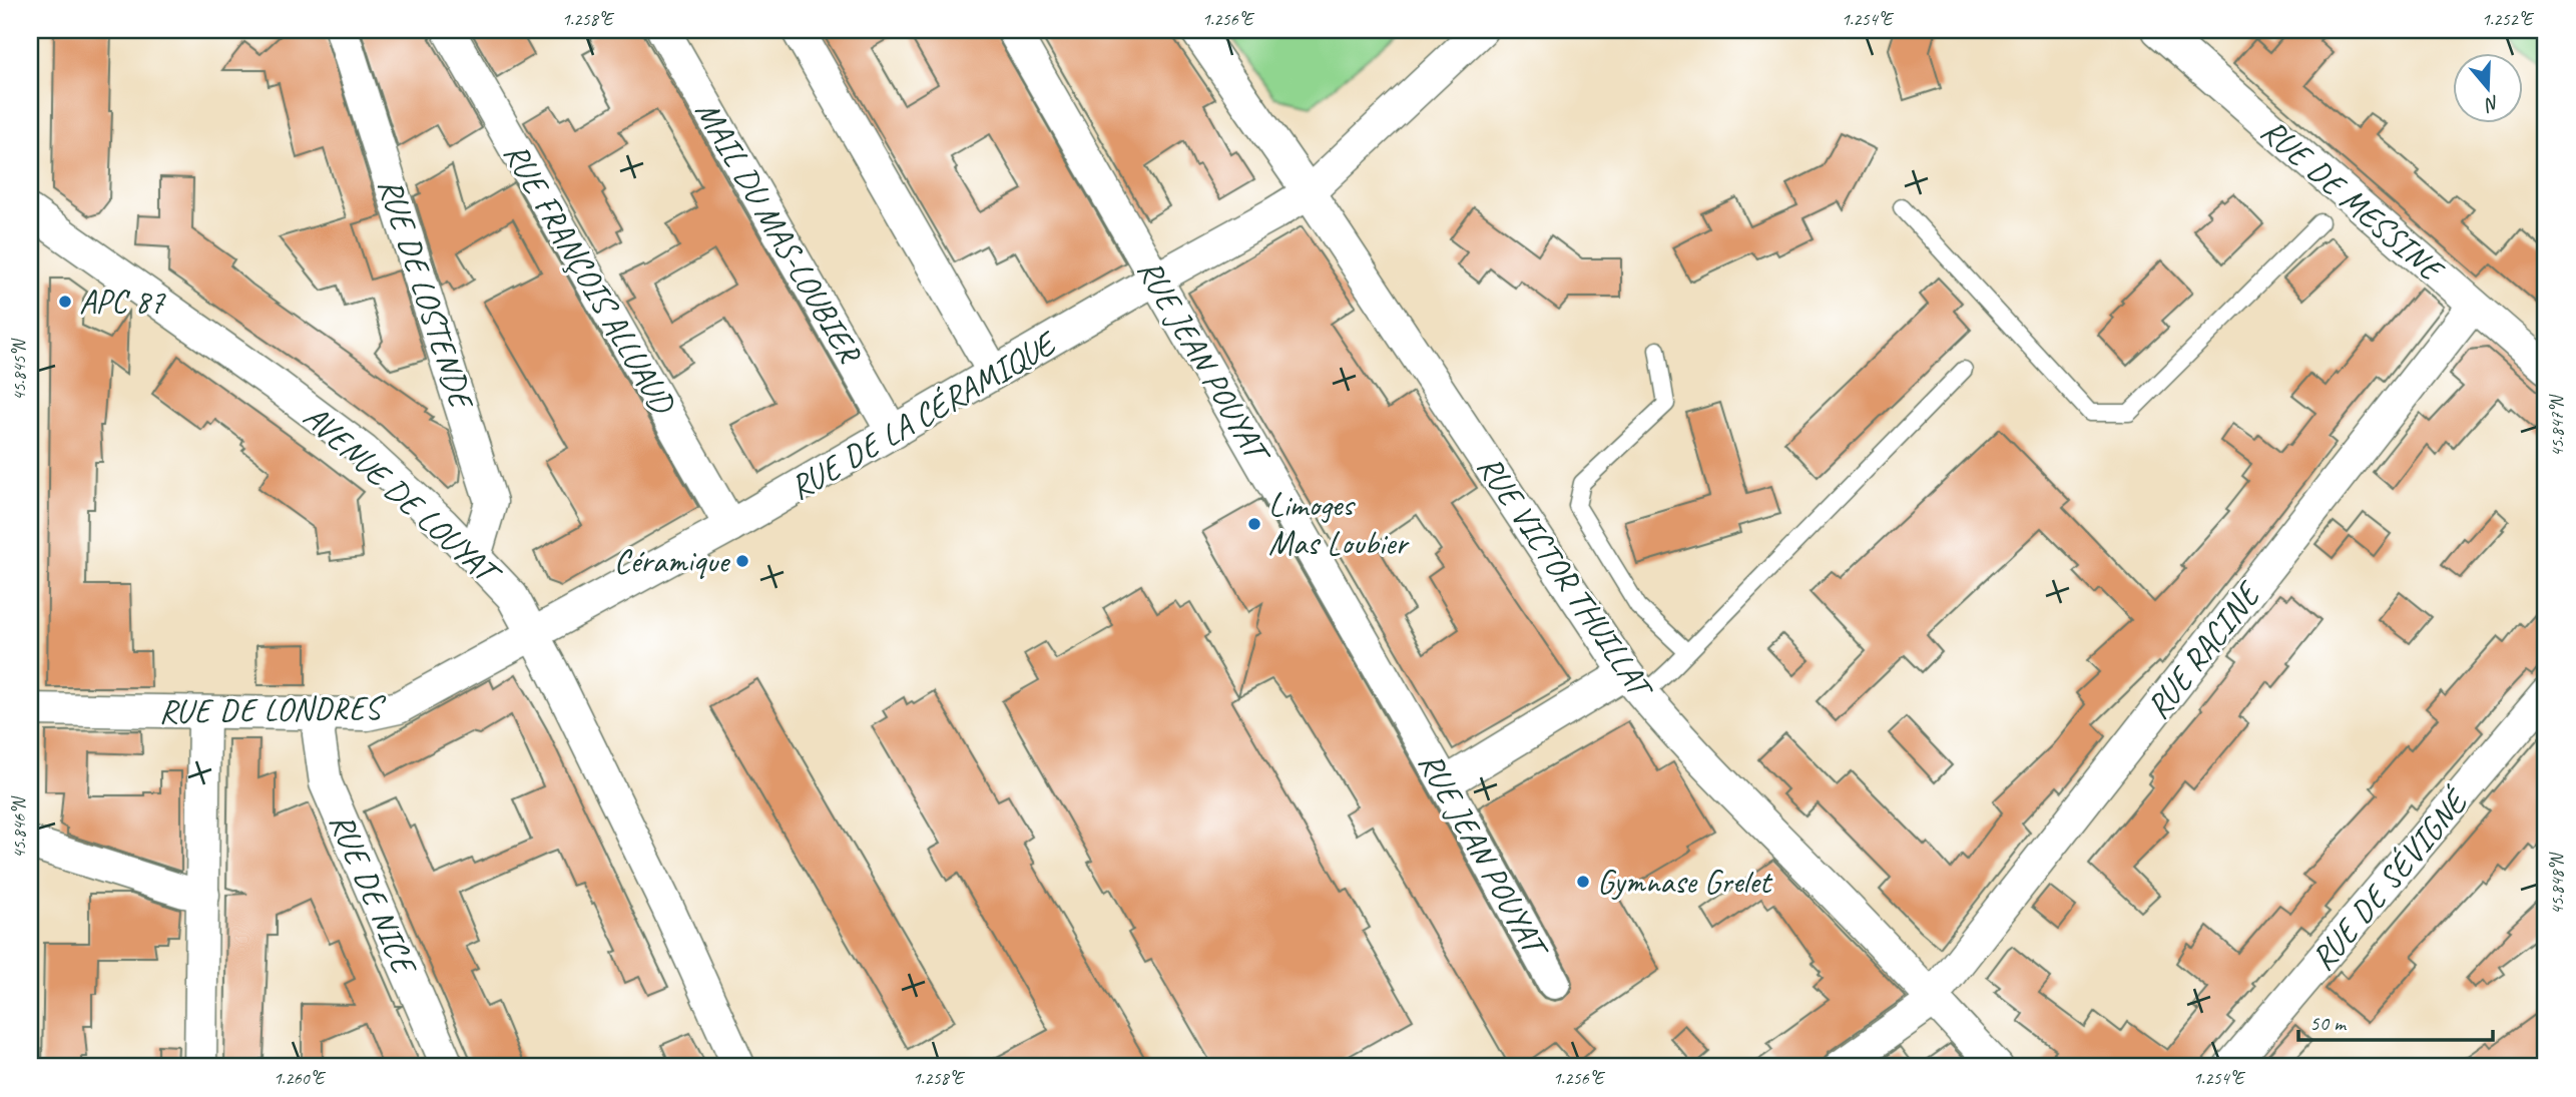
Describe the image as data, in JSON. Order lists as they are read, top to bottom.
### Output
{
  "streets": {
    "street": [
      "RUE DE MESSINE",
      "MAIL DU MAS-LOUBIER",
      "RUE FRANÇOIS ALLUAUD",
      "RUE DE LOSTENDE",
      "RUE JEAN POUYAT",
      "RUE DE LA CÉRAMIQUE",
      "AVENUE DE LOUYAT",
      "RUE VICTOR THUILLAT",
      "RUE RACINE",
      "RUE DE LONDRES",
      "RUE DE SÉVIGNÉ",
      "RUE DE NICE"
    ]
  },
  "crossings": [
    ["RUE DE MESSINE", "RUE RACINE"],
    ["MAIL DU MAS-LOUBIER", "RUE DE LA CÉRAMIQUE"],
    ["RUE FRANÇOIS ALLUAUD", "RUE DE LA CÉRAMIQUE"],
    ["RUE DE LOSTENDE", "AVENUE DE LOUYAT"],
    ["RUE JEAN POUYAT", "RUE DE LA CÉRAMIQUE"],
    ["RUE DE LA CÉRAMIQUE", "AVENUE DE LOUYAT"],
    ["RUE DE LA CÉRAMIQUE", "RUE VICTOR THUILLAT"],
    ["RUE DE LA CÉRAMIQUE", "RUE DE LONDRES"],
    ["AVENUE DE LOUYAT", "RUE DE LONDRES"],
    ["RUE VICTOR THUILLAT", "RUE RACINE"],
    ["RUE DE LONDRES", "RUE DE NICE"]
  ],
  "places": [
    "APC 87",
    "Limoges Mas Loubier",
    "Céramique",
    "Gymnase Grelet"
  ],
  "scale_bar": "50 m",
  "north": "bottom",
  "coordinates": [
    "1.258°E",
    "1.256°E",
    "1.254°E",
    "1.252°E",
    "45.845°N",
    "45.847°N",
    "45.846°N",
    "45.848°N",
    "1.260°E"
  ]
}
